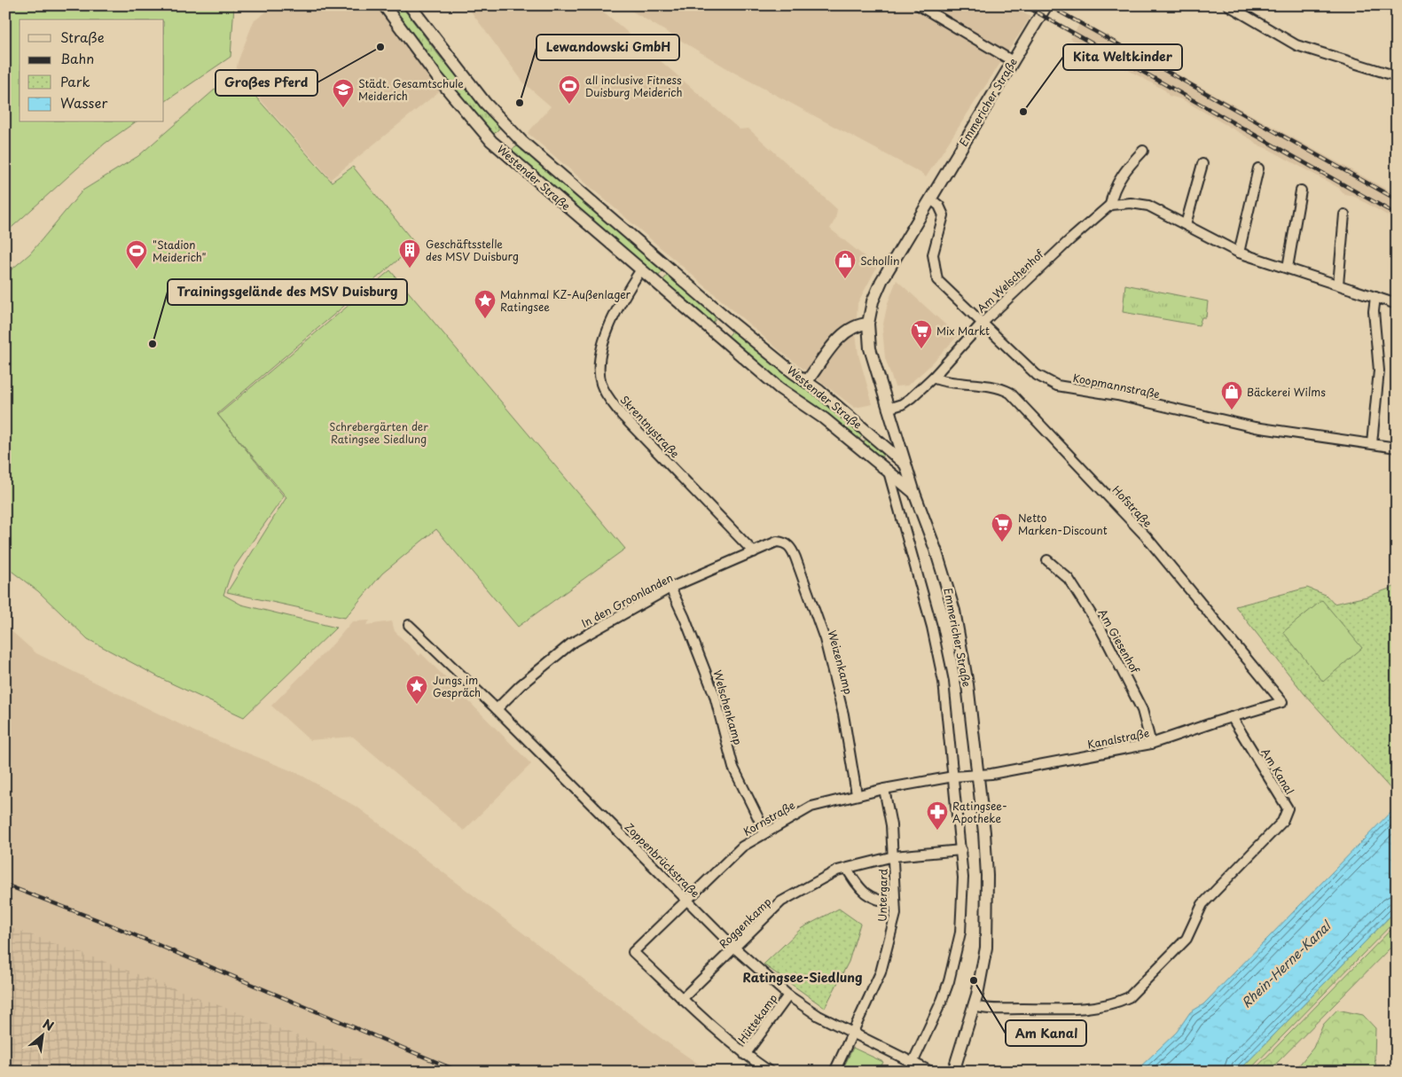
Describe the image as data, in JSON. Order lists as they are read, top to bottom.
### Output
{
  "streets": {
    "main road": ["Emmericher Straße", "Westender Straße"],
    "street": [
      "Am Welschenhof",
      "Koopmannstraße",
      "Skrentnystraße",
      "Hofstraße",
      "In den Groonlanden",
      "Am Giesenhof",
      "Weizenkamp",
      "Welschenkamp",
      "Kanalstraße",
      "Am Kanal",
      "Kornstraße",
      "Zoppenbrückstraße",
      "Untergard",
      "Roggenkamp",
      "Hüttekamp"
    ]
  },
  "crossings": [
    ["Emmericher Straße", "Westender Straße"],
    ["Emmericher Straße", "Am Welschenhof"],
    ["Emmericher Straße", "Koopmannstraße"],
    ["Emmericher Straße", "Kanalstraße"],
    ["Emmericher Straße", "Am Kanal"],
    ["Emmericher Straße", "Kornstraße"],
    ["Emmericher Straße", "Zoppenbrückstraße"],
    ["Emmericher Straße", "Roggenkamp"],
    ["Westender Straße", "Skrentnystraße"],
    ["Am Welschenhof", "Koopmannstraße"],
    ["Am Welschenhof", "Hofstraße"],
    ["Skrentnystraße", "In den Groonlanden"],
    ["Hofstraße", "Kanalstraße"],
    ["In den Groonlanden", "Weizenkamp"],
    ["In den Groonlanden", "Welschenkamp"],
    ["In den Groonlanden", "Zoppenbrückstraße"],
    ["Am Giesenhof", "Kanalstraße"],
    ["Weizenkamp", "Kornstraße"],
    ["Welschenkamp", "Kornstraße"],
    ["Kanalstraße", "Am Kanal"],
    ["Kanalstraße", "Kornstraße"],
    ["Kornstraße", "Zoppenbrückstraße"],
    ["Kornstraße", "Untergard"],
    ["Kornstraße", "Roggenkamp"],
    ["Zoppenbrückstraße", "Untergard"],
    ["Zoppenbrückstraße", "Roggenkamp"],
    ["Zoppenbrückstraße", "Hüttekamp"],
    ["Untergard", "Roggenkamp"]
  ],
  "districts": ["Ratingsee-Siedlung"],
  "water": ["Rhein-Herne-Kanal"],
  "parks": ["Schrebergärten der Ratingsee Siedlung"],
  "places": {
    "other": [
      "Großes Pferd",
      "Lewandowski GmbH",
      "Kita Weltkinder",
      "Trainingsgelände des MSV Duisburg",
      "Am Kanal"
    ],
    "sports": ["all inclusive Fitness Duisburg Meiderich", "\"Stadion Meiderich\""],
    "school or university": ["Städt. Gesamtschule Meiderich"],
    "building": ["Geschäftsstelle des MSV Duisburg"],
    "shop": ["Schollin", "Bäckerei Wilms"],
    "place": ["Mahnmal KZ-Außenlager Ratingsee", "Jungs im Gespräch"],
    "supermarket": ["Mix Markt", "Netto Marken-Discount"],
    "pharmacy": ["Ratingsee- Apotheke"]
  },
  "legend": [
    "Straße",
    "Bahn",
    "Park",
    "Wasser"
  ],
  "north": "top right"
}
